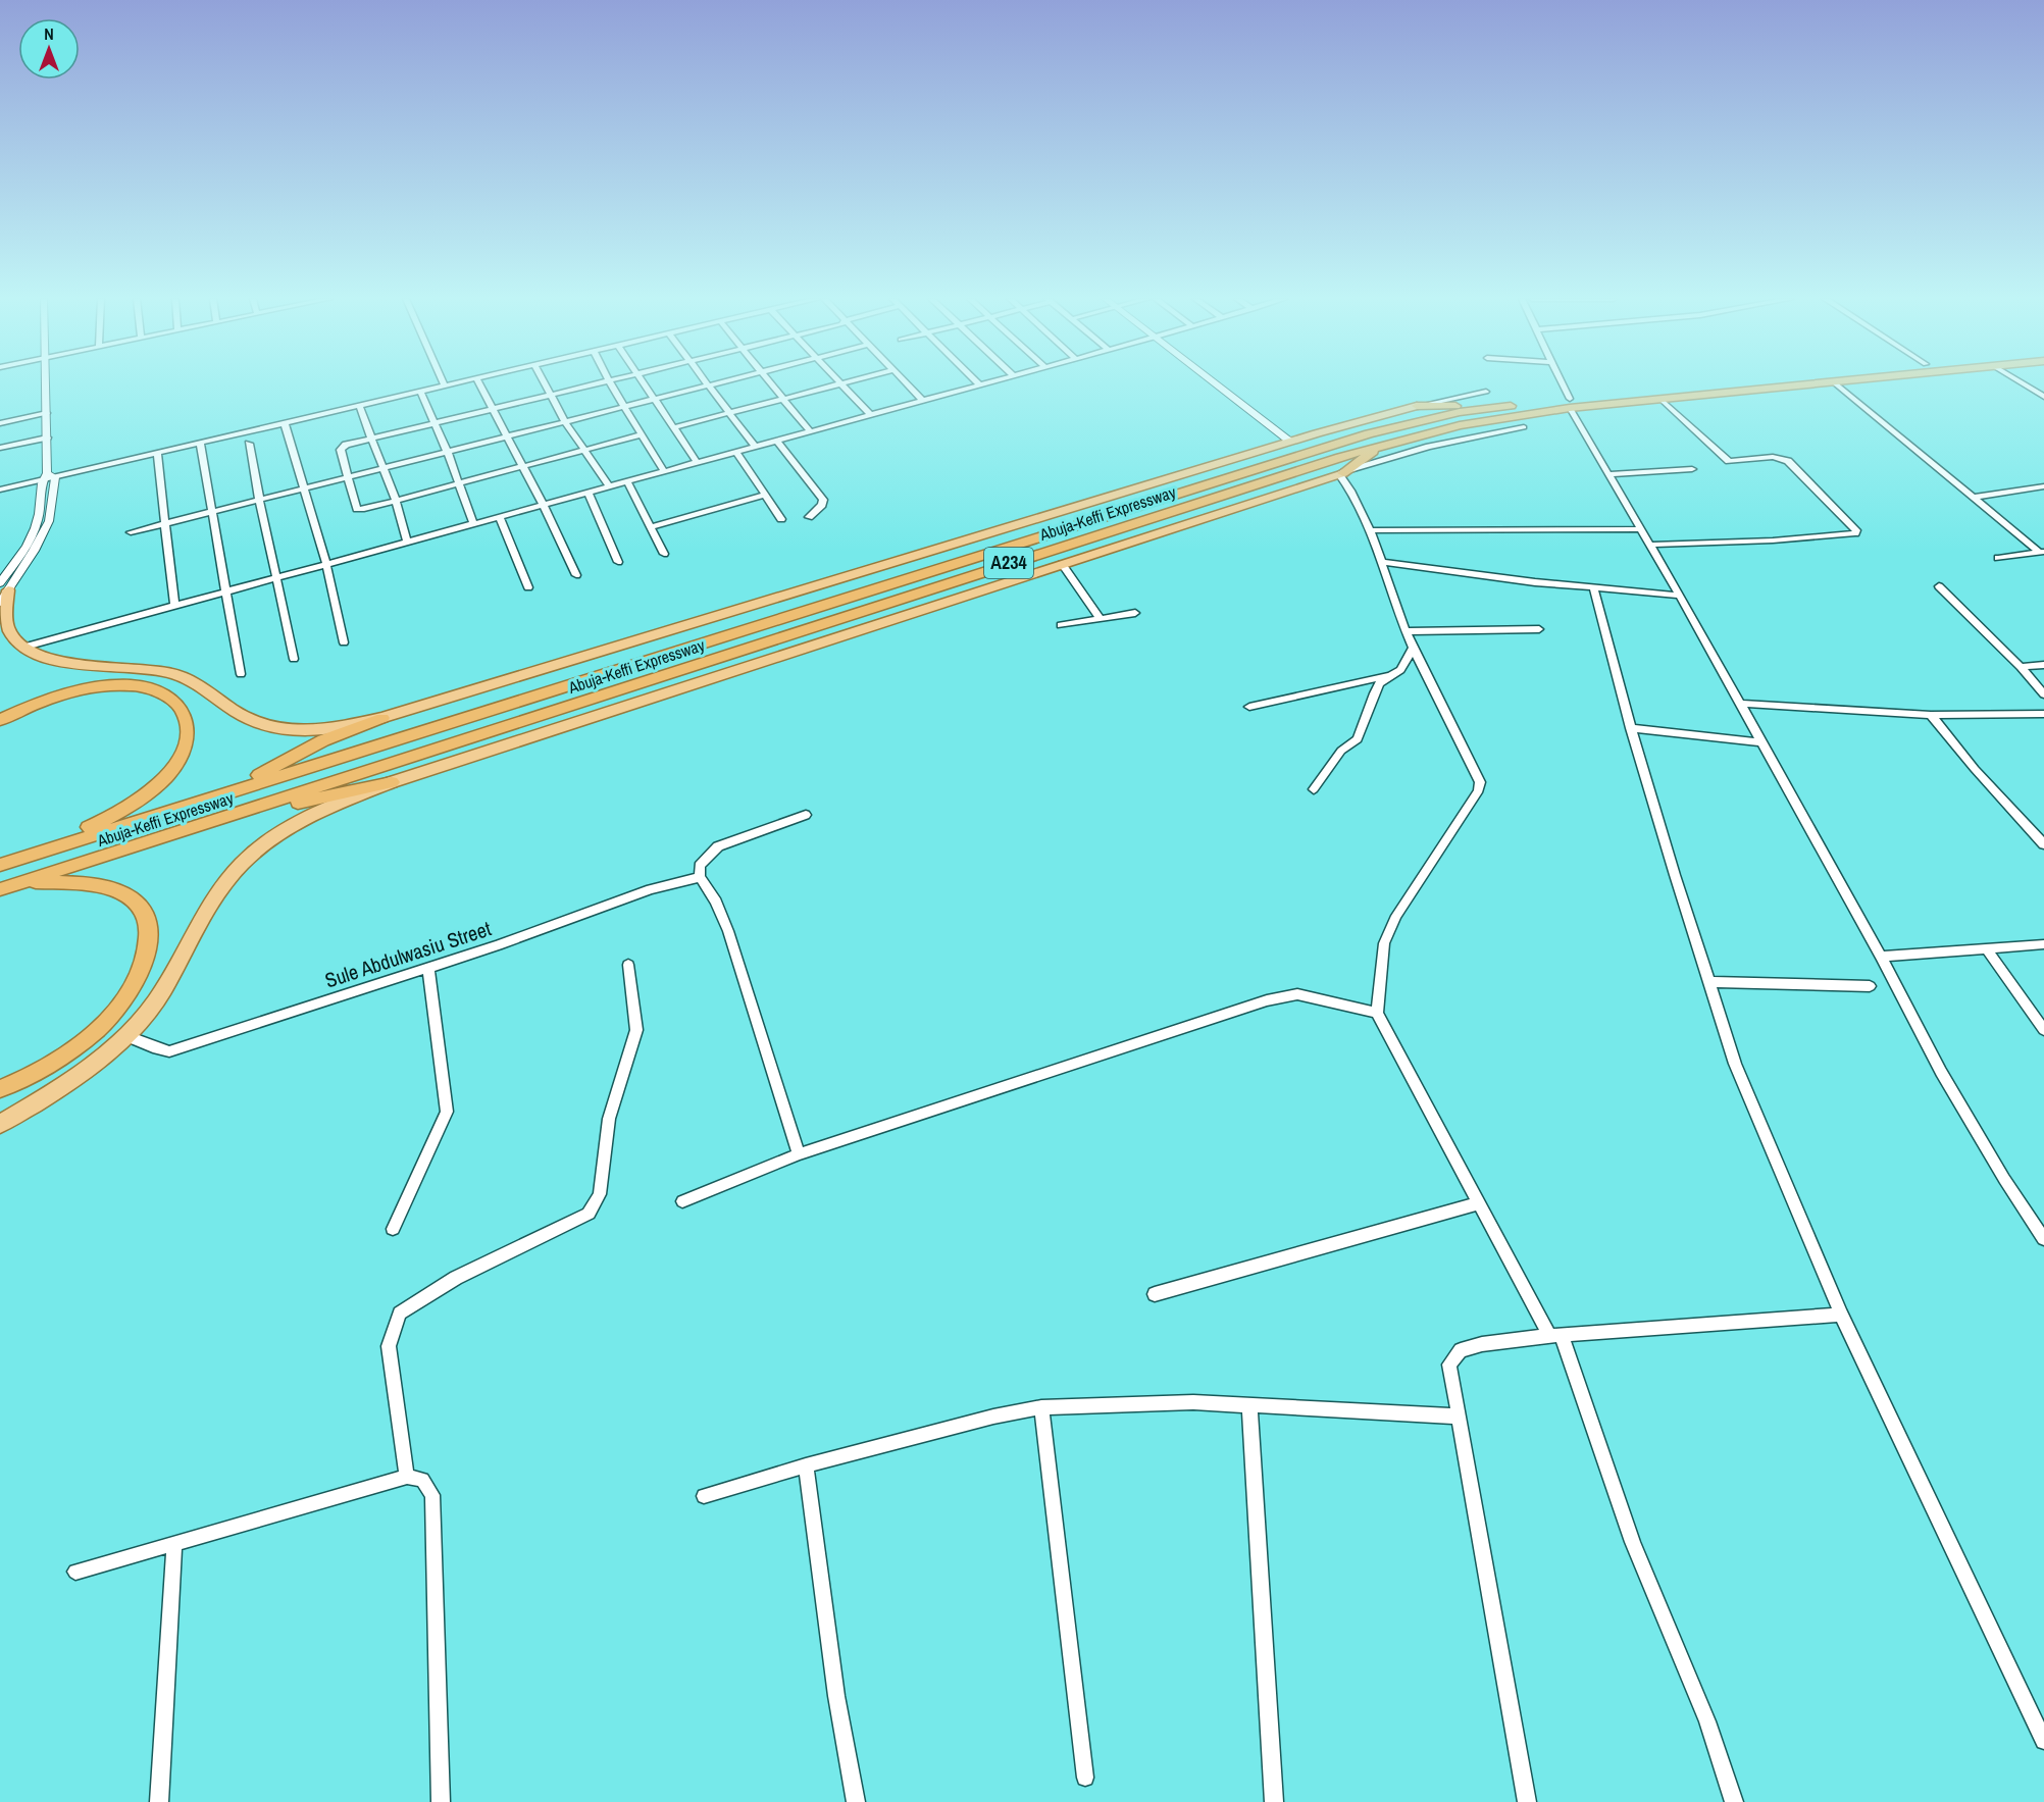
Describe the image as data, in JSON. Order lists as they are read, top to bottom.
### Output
{
  "streets": {
    "highway": ["Abuja-Keffi Expressway", "A234"],
    "street": ["Sule Abdulwasiu Street"]
  },
  "crossings": [
    ["Abuja-Keffi Expressway", "Sule Abdulwasiu Street"]
  ],
  "north": "top"
}
